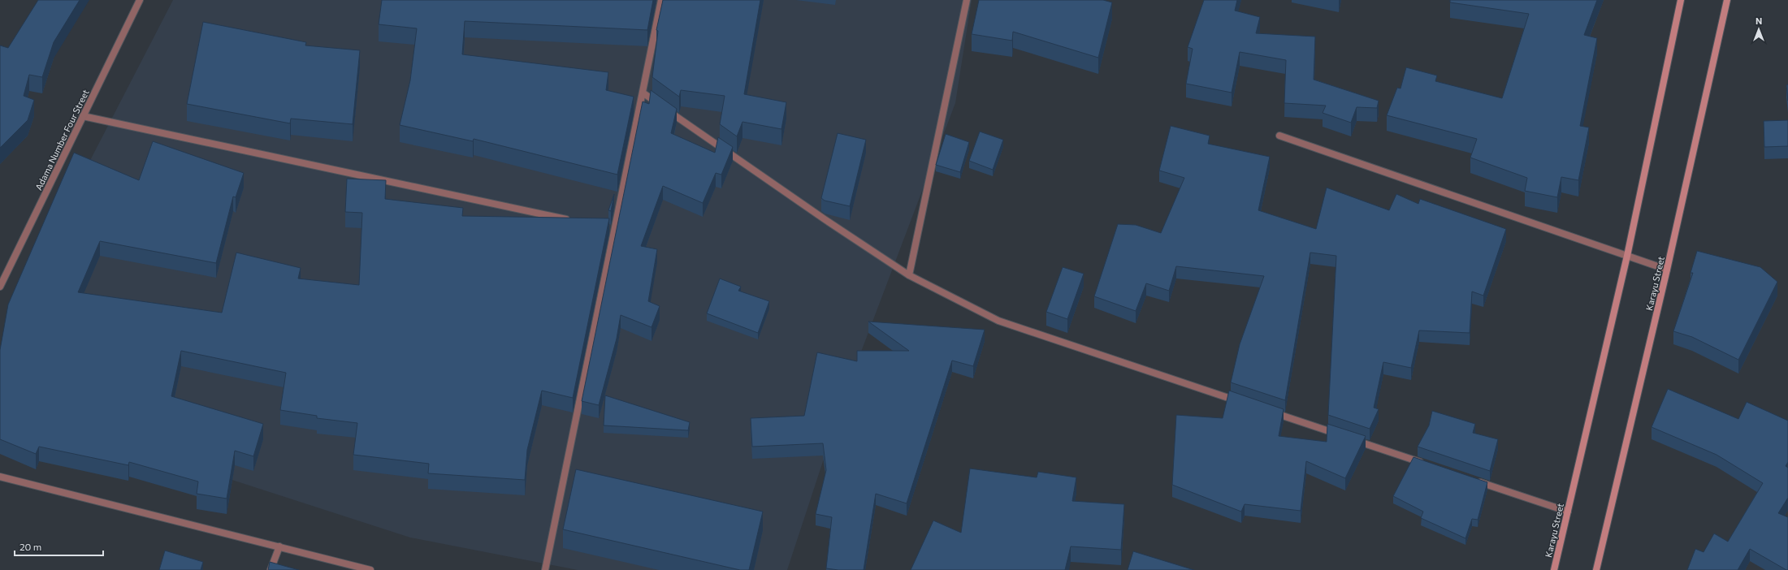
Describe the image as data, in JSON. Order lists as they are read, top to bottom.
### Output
{
  "streets": {
    "main road": ["Karayu Street"],
    "street": ["Adama Number Four Street"]
  },
  "scale_bar": "20 m",
  "north": "top"
}
